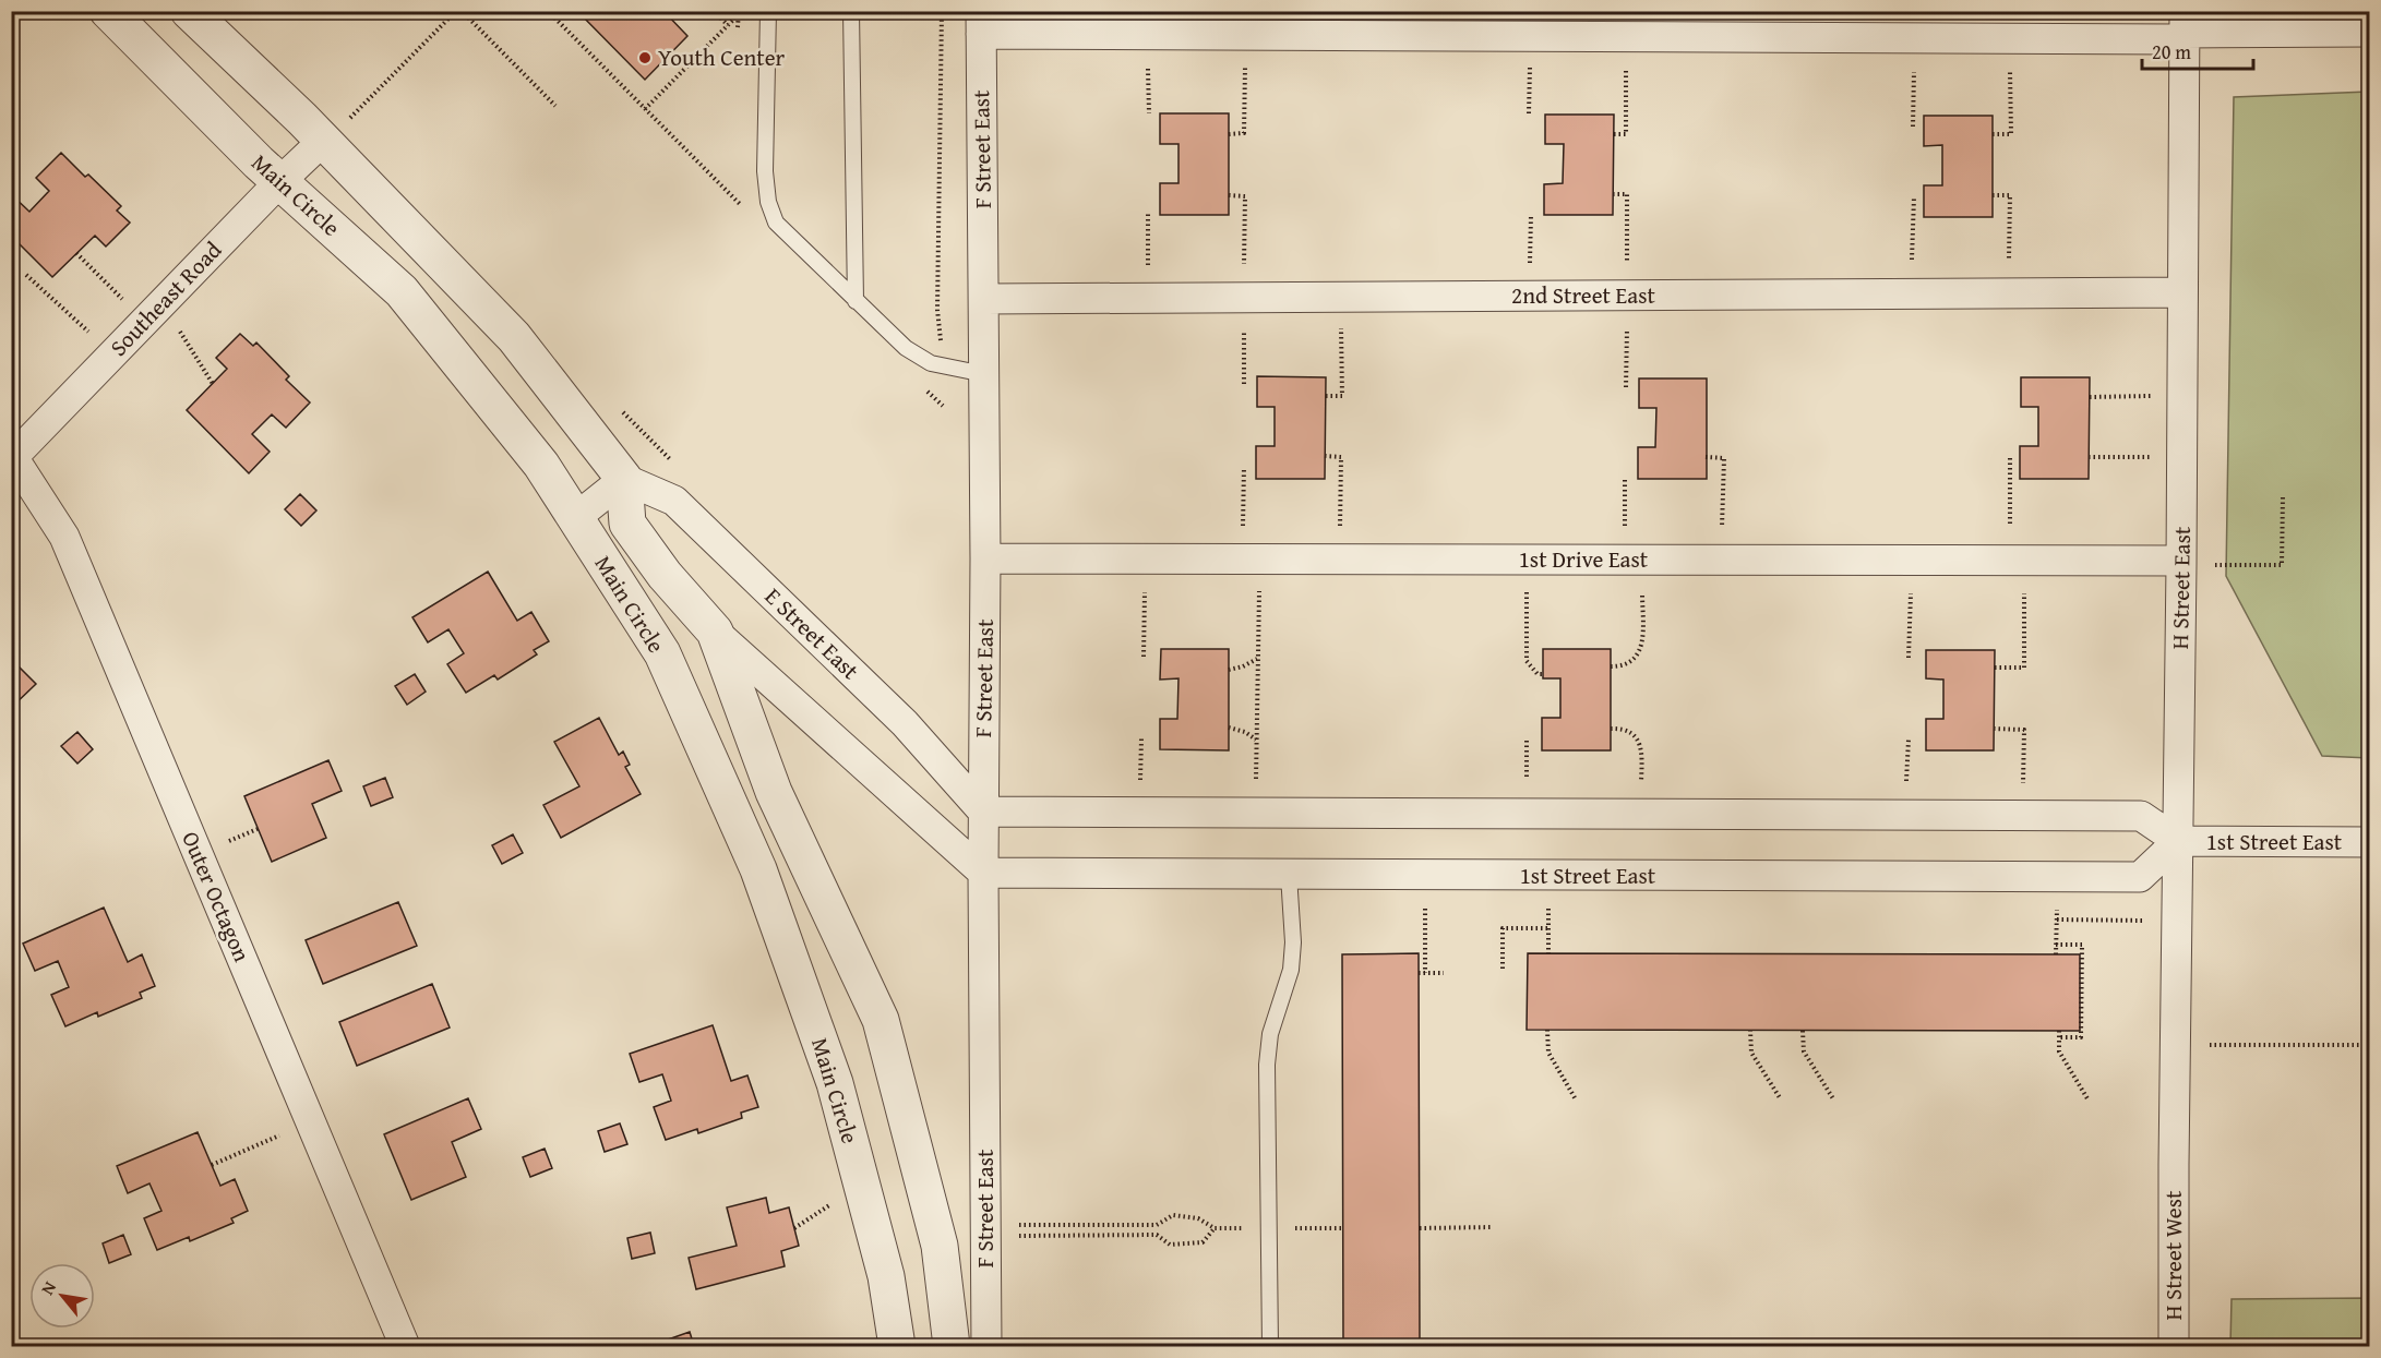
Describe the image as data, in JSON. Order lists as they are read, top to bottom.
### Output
{
  "streets": {
    "street": [
      "F Street East",
      "Main Circle",
      "2nd Street East",
      "Southeast Road",
      "1st Drive East",
      "H Street East",
      "E Street East",
      "1st Street East",
      "Outer Octagon",
      "H Street West"
    ]
  },
  "crossings": [
    ["F Street East", "2nd Street East"],
    ["F Street East", "1st Drive East"],
    ["F Street East", "E Street East"],
    ["F Street East", "1st Street East"],
    ["Main Circle", "Southeast Road"],
    ["Main Circle", "E Street East"],
    ["2nd Street East", "H Street East"],
    ["Southeast Road", "Outer Octagon"],
    ["1st Drive East", "H Street East"],
    ["H Street East", "1st Street East"],
    ["H Street East", "H Street West"],
    ["E Street East", "1st Street East"]
  ],
  "places": ["Youth Center"],
  "scale_bar": "20 m",
  "north": "top left"
}
